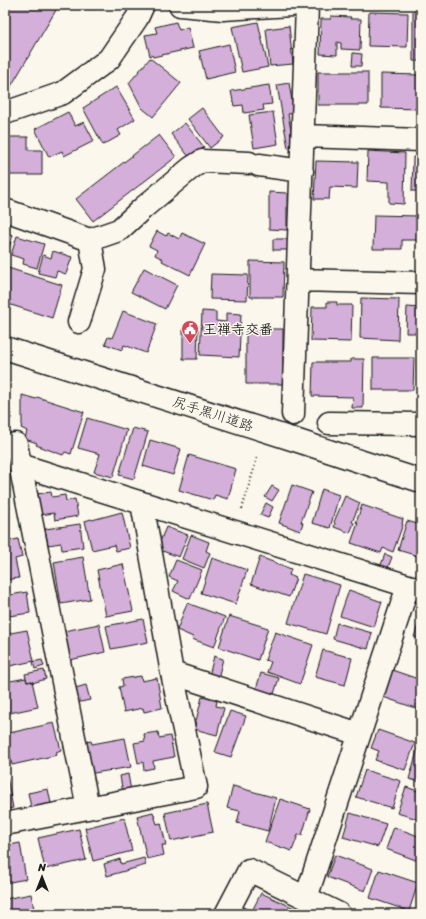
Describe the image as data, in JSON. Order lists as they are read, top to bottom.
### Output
{
  "streets": {
    "street": ["尻手黒川道路"]
  },
  "places": {
    "public building": ["王禅寺交番"]
  },
  "north": "top"
}
